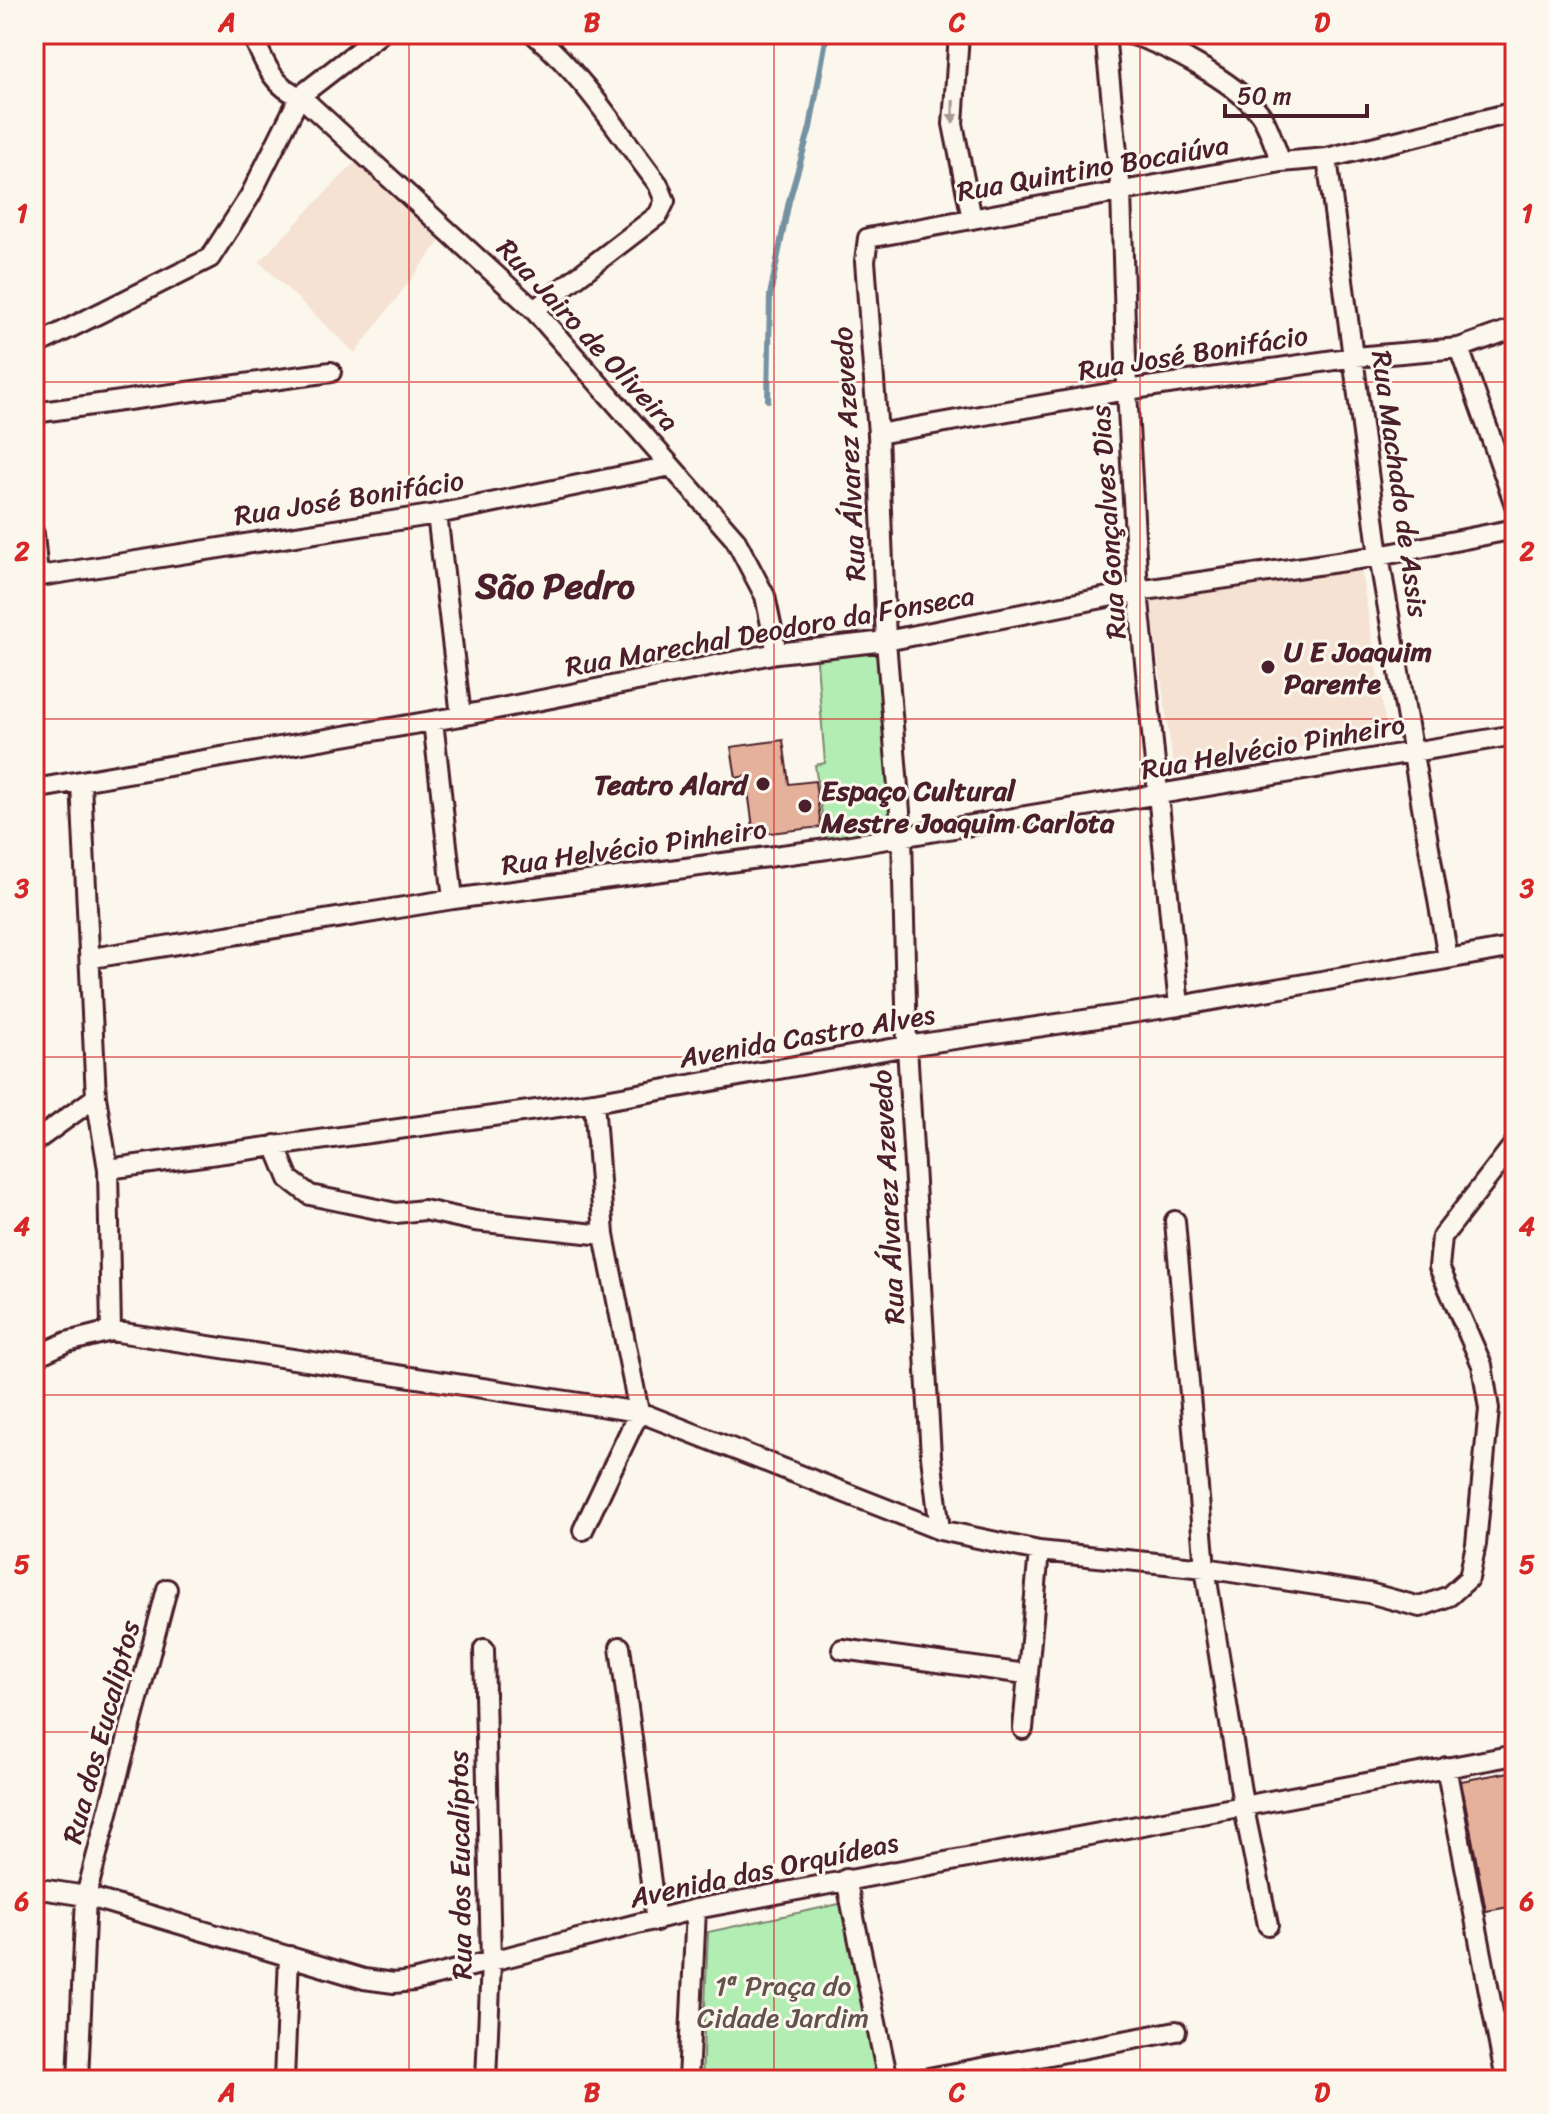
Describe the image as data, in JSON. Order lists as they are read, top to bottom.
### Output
{
  "streets": {
    "street": [
      "Rua Quintino Bocaiúva",
      "Rua Jairo de Oliveira",
      "Rua José Bonifácio",
      "Rua Álvarez Azevedo",
      "Rua Machado de Assis",
      "Rua Gonçalves Dias",
      "Rua Marechal Deodoro da Fonseca",
      "Rua Helvécio Pinheiro",
      "Avenida Castro Alves",
      "Rua dos Eucaliptos",
      "Rua dos Eucalíptos",
      "Avenida das Orquídeas"
    ]
  },
  "crossings": [
    ["Rua Quintino Bocaiúva", "Rua Álvarez Azevedo"],
    ["Rua Quintino Bocaiúva", "Rua Machado de Assis"],
    ["Rua Quintino Bocaiúva", "Rua Gonçalves Dias"],
    ["Rua Jairo de Oliveira", "Rua José Bonifácio"],
    ["Rua Jairo de Oliveira", "Rua Marechal Deodoro da Fonseca"],
    ["Rua José Bonifácio", "Rua Álvarez Azevedo"],
    ["Rua José Bonifácio", "Rua Machado de Assis"],
    ["Rua José Bonifácio", "Rua Gonçalves Dias"],
    ["Rua Álvarez Azevedo", "Rua Marechal Deodoro da Fonseca"],
    ["Rua Álvarez Azevedo", "Rua Helvécio Pinheiro"],
    ["Rua Álvarez Azevedo", "Avenida Castro Alves"],
    ["Rua Machado de Assis", "Rua Marechal Deodoro da Fonseca"],
    ["Rua Machado de Assis", "Rua Helvécio Pinheiro"],
    ["Rua Machado de Assis", "Avenida Castro Alves"],
    ["Rua Gonçalves Dias", "Rua Marechal Deodoro da Fonseca"],
    ["Rua Gonçalves Dias", "Rua Helvécio Pinheiro"],
    ["Rua Gonçalves Dias", "Avenida Castro Alves"],
    ["Rua dos Eucaliptos", "Avenida das Orquídeas"],
    ["Rua dos Eucalíptos", "Avenida das Orquídeas"]
  ],
  "districts": ["São Pedro"],
  "parks": ["1ª Praça do Cidade Jardim"],
  "places": ["U E Joaquim Parente", "Teatro Alard", "Espaço Cultural Mestre Joaquim Carlota"],
  "scale_bar": "50 m",
  "grid": {
    "columns": [
      "A",
      "B",
      "C",
      "D"
    ],
    "rows": [
      "1",
      "2",
      "3",
      "4",
      "5",
      "6"
    ]
  }
}
